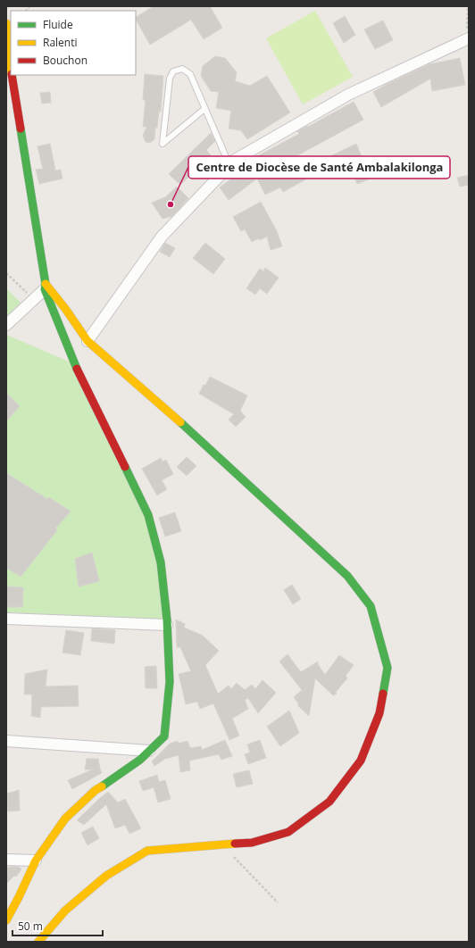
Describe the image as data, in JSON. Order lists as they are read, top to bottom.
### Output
{
  "places": ["Centre de Diocèse de Santé Ambalakilonga"],
  "legend": ["Fluide", "Ralenti", "Bouchon"],
  "scale_bar": "50 m"
}
